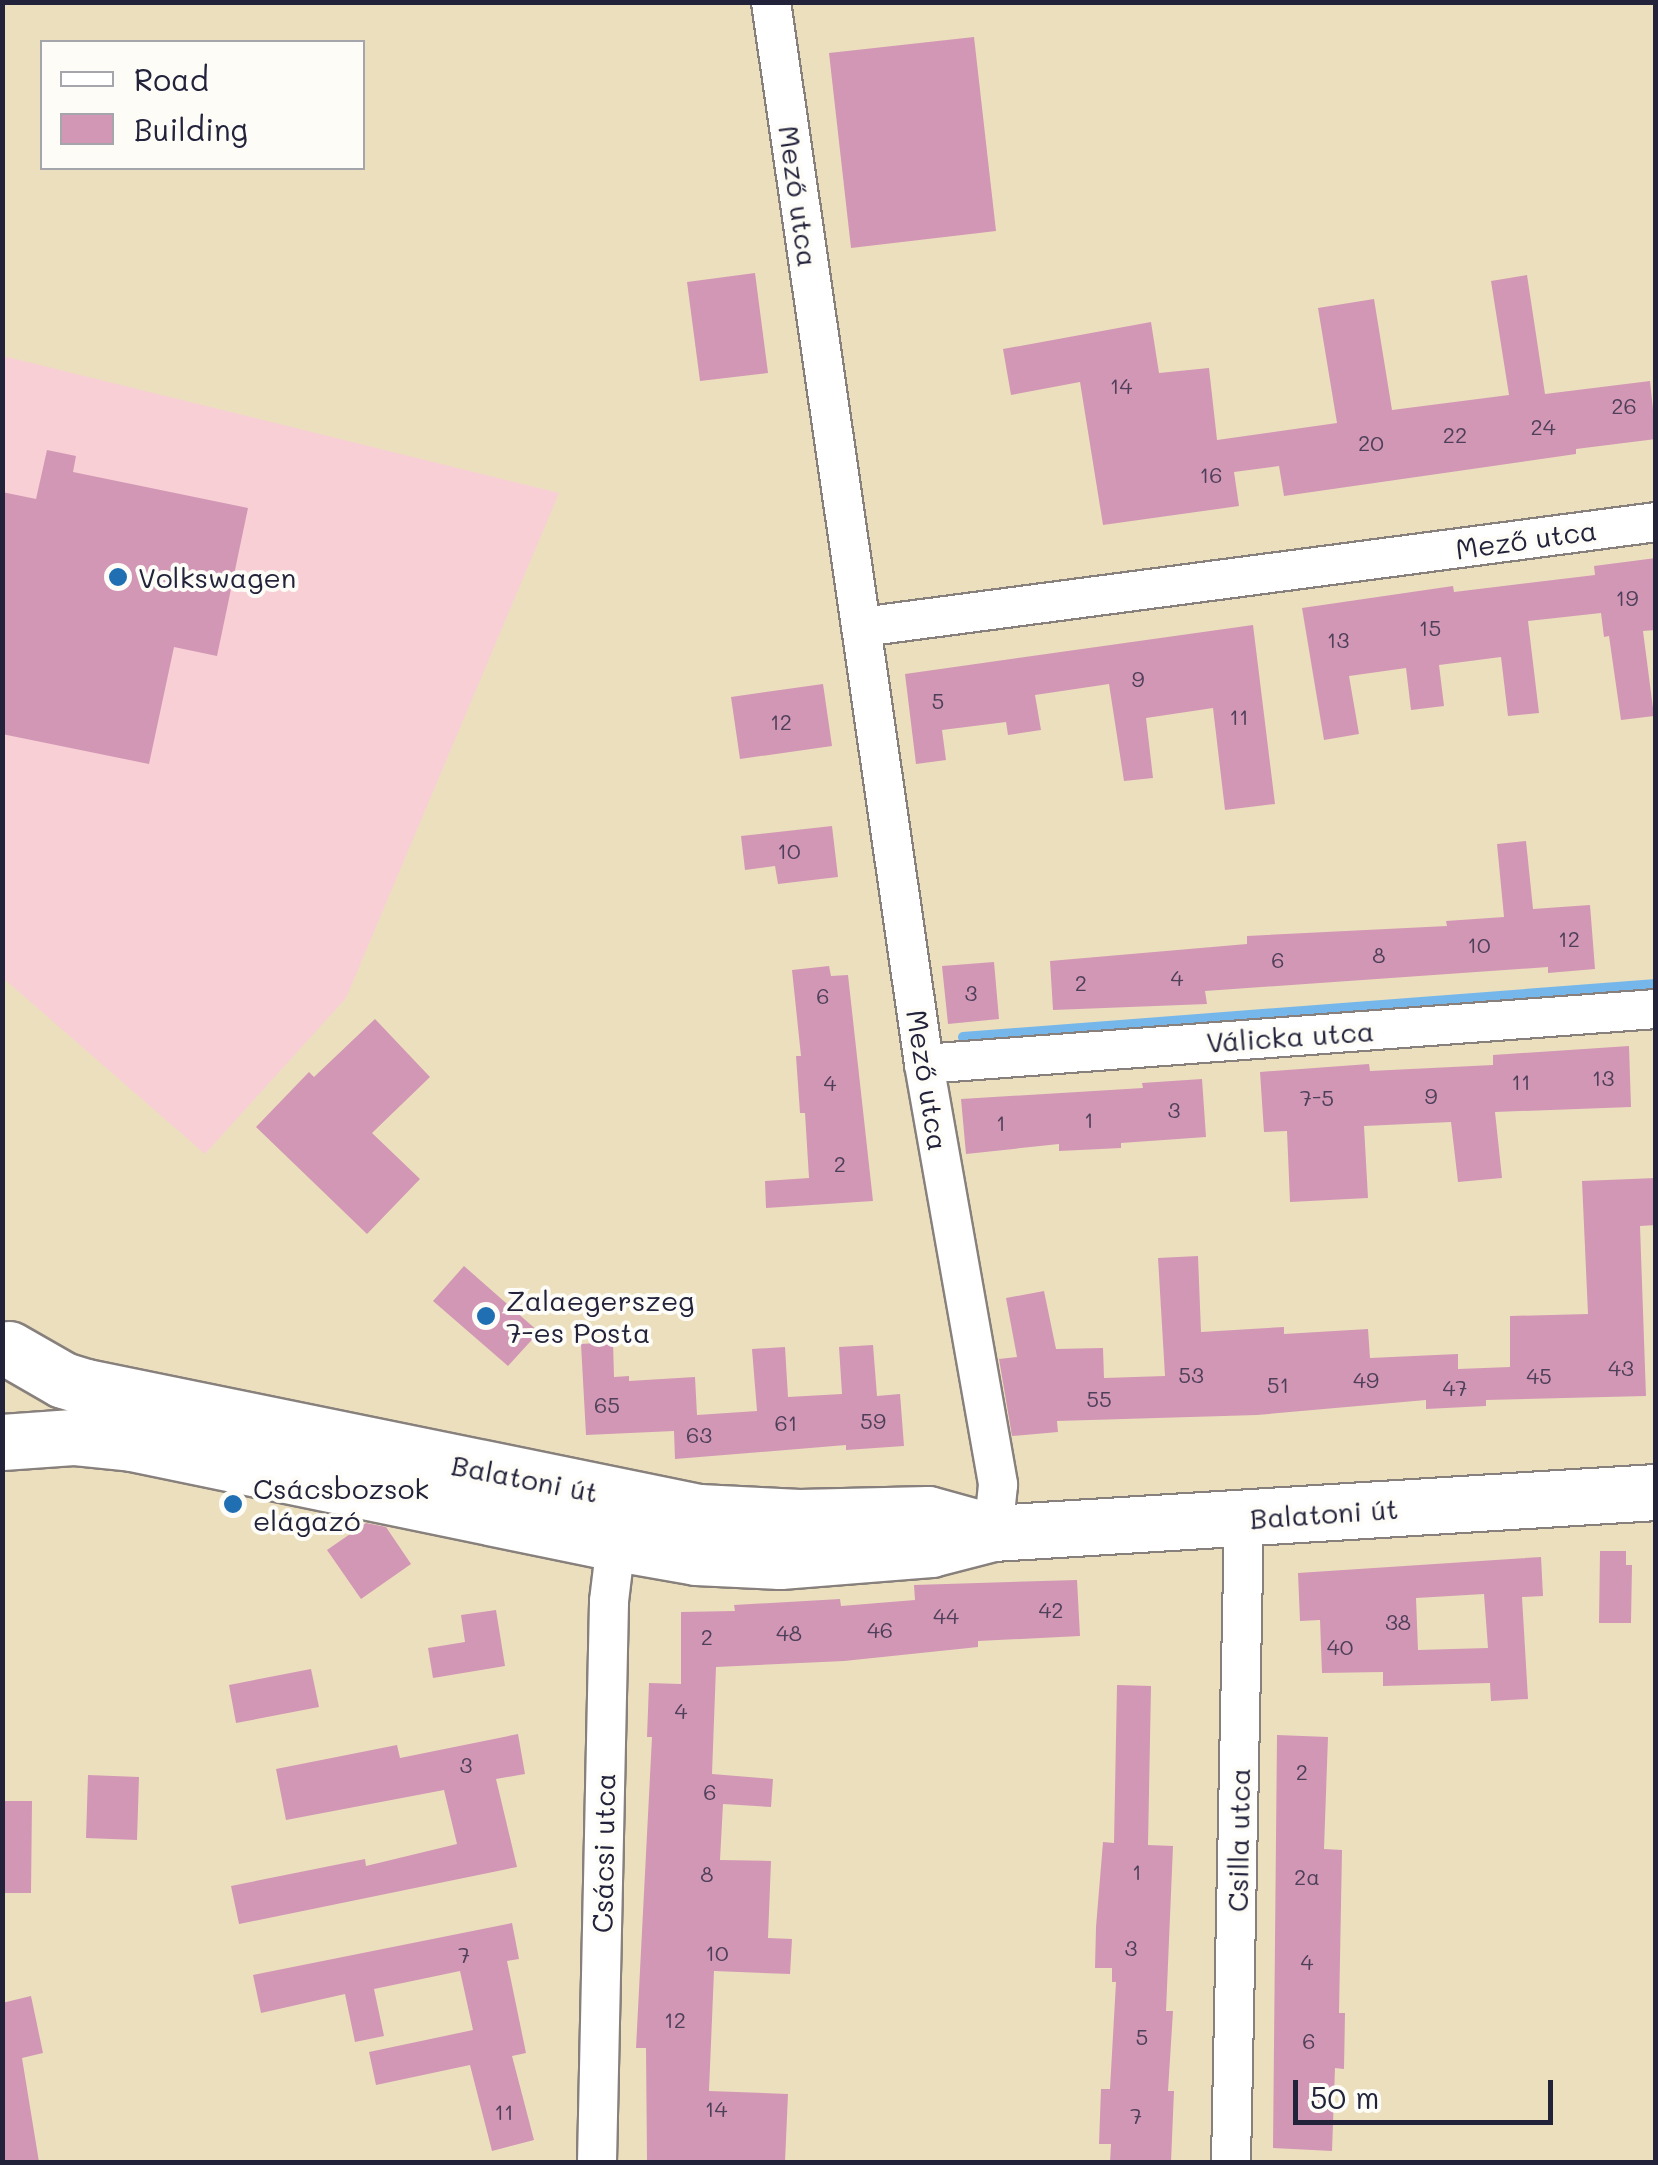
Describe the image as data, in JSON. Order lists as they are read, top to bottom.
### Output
{
  "streets": {
    "main road": ["Balatoni út"],
    "street": [
      "Mező utca",
      "Válicka utca",
      "Csilla utca",
      "Csácsi utca"
    ]
  },
  "crossings": [
    ["Mező utca", "Válicka utca"],
    ["Mező utca", "Balatoni út"],
    ["Balatoni út", "Csilla utca"],
    ["Balatoni út", "Csácsi utca"]
  ],
  "places": ["Volkswagen", "Zalaegerszeg 7-es Posta", "Csácsbozsok elágazó"],
  "house_numbers": [
    "14",
    "26",
    "24",
    "22",
    "20",
    "16",
    "19",
    "15",
    "13",
    "9",
    "5",
    "11",
    "12",
    "10",
    "12",
    "10",
    "8",
    "6",
    "4",
    "2",
    "3",
    "6",
    "13",
    "11",
    "4",
    "9",
    "7-5",
    "3",
    "1",
    "1",
    "2",
    "43",
    "53",
    "45",
    "49",
    "51",
    "47",
    "55",
    "65",
    "59",
    "61",
    "63",
    "42",
    "44",
    "38",
    "46",
    "48",
    "2",
    "40",
    "4",
    "3",
    "2",
    "6",
    "1",
    "8",
    "2a",
    "3",
    "10",
    "7",
    "4",
    "12",
    "5",
    "6",
    "14",
    "11",
    "7"
  ],
  "legend": ["Road", "Building"],
  "scale_bar": "50 m"
}
